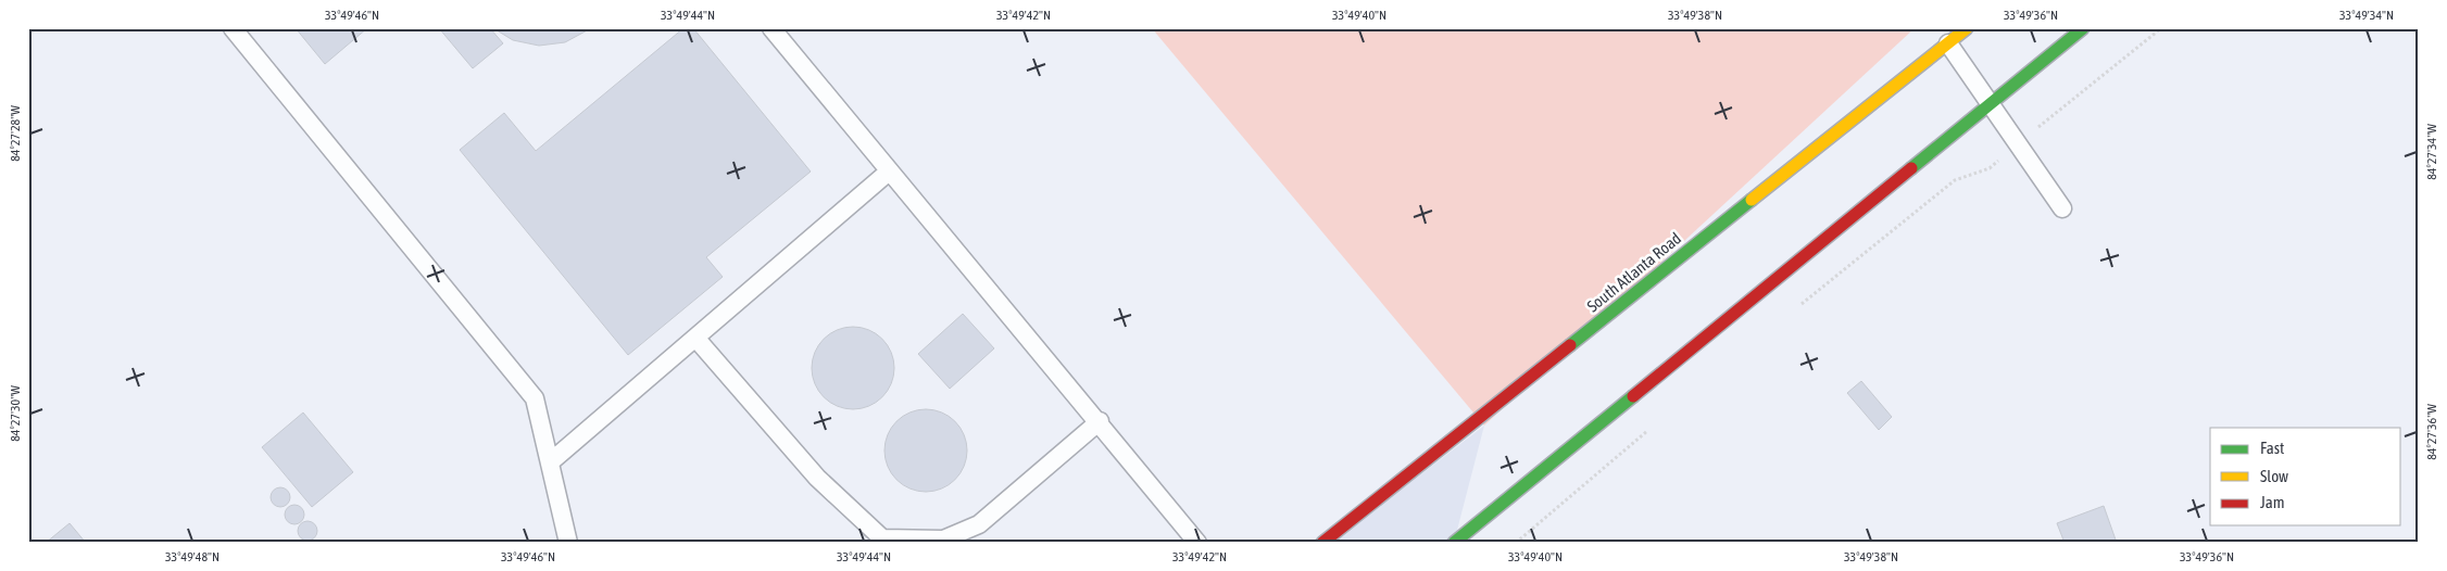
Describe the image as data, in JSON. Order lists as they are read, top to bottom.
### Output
{
  "streets": {
    "main road": ["South Atlanta Road"]
  },
  "legend": ["Fast", "Slow", "Jam"],
  "coordinates": [
    "33°49'46\"N",
    "33°49'44\"N",
    "33°49'42\"N",
    "33°49'40\"N",
    "33°49'38\"N",
    "33°49'36\"N",
    "33°49'34\"N",
    "84°27'28\"W",
    "84°27'34\"W",
    "84°27'30\"W",
    "84°27'36\"W",
    "33°49'48\"N"
  ]
}
